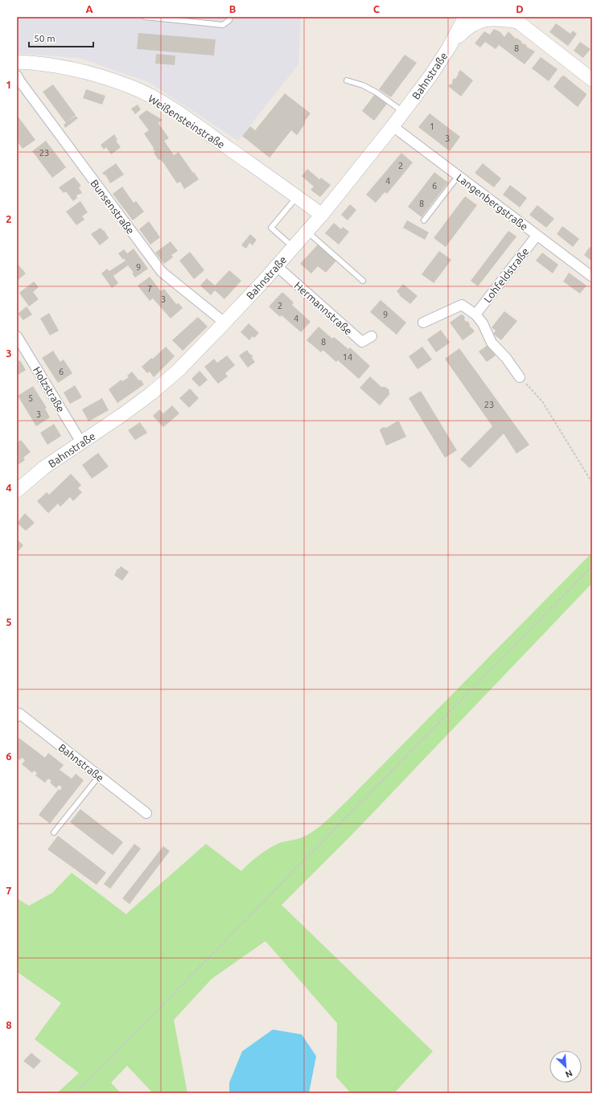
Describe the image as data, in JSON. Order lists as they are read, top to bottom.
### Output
{
  "streets": {
    "main road": ["Bahnstraße", "Weißensteinstraße"],
    "street": [
      "Langenbergstraße",
      "Bunsenstraße",
      "Lohfeldstraße",
      "Hermannstraße",
      "Holzstraße"
    ]
  },
  "crossings": [
    ["Bahnstraße", "Weißensteinstraße"],
    ["Bahnstraße", "Langenbergstraße"],
    ["Bahnstraße", "Bunsenstraße"],
    ["Bahnstraße", "Hermannstraße"],
    ["Bahnstraße", "Holzstraße"],
    ["Langenbergstraße", "Lohfeldstraße"]
  ],
  "house_numbers": [
    "8",
    "1",
    "3",
    "23",
    "2",
    "4",
    "6",
    "8",
    "9",
    "7",
    "3",
    "2",
    "9",
    "4",
    "8",
    "14",
    "6",
    "5",
    "23",
    "3"
  ],
  "scale_bar": "50 m",
  "north": "bottom right",
  "grid": {
    "columns": [
      "A",
      "B",
      "C",
      "D"
    ],
    "rows": [
      "1",
      "2",
      "3",
      "4",
      "5",
      "6",
      "7",
      "8"
    ]
  }
}
